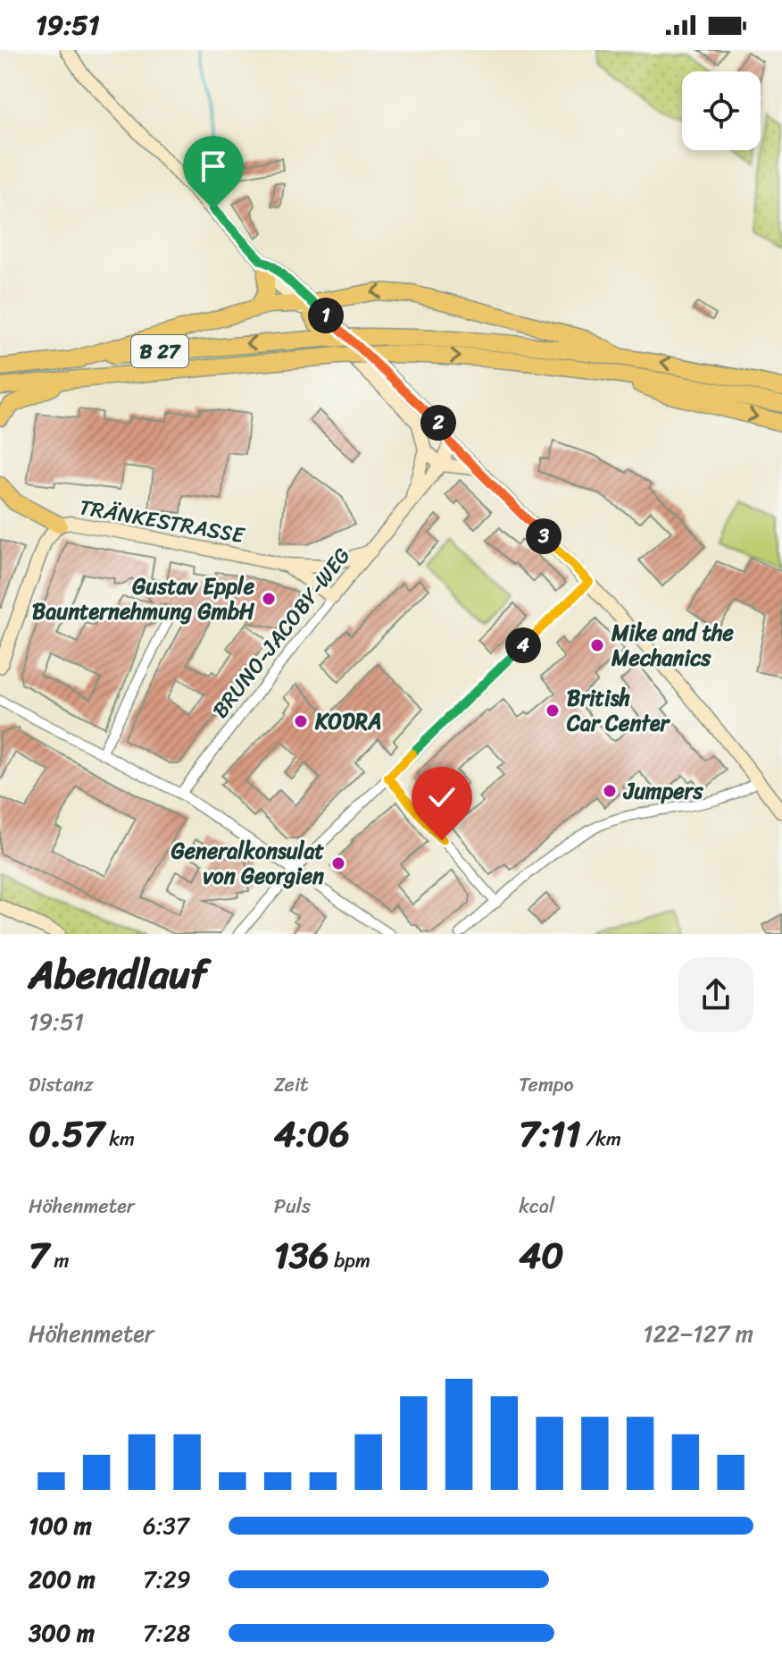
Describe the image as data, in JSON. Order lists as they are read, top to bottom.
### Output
{
  "streets": {
    "highway": ["B 27"],
    "main road": ["TRÄNKESTRASSE", "BRUNO-JACOBY-WEG"]
  },
  "crossings": [
    ["TRÄNKESTRASSE", "BRUNO-JACOBY-WEG"]
  ],
  "places": [
    "Gustav Epple Baunternehmung GmbH",
    "Mike and the Mechanics",
    "British Car Center",
    "KODRA",
    "Jumpers",
    "Generalkonsulat von Georgien"
  ],
  "page": {
    "status": "19:51",
    "pins": [
      "1",
      "2",
      "3",
      "4"
    ],
    "heading": ["Abendlauf", "19:51"],
    "stats": [
      ["Distanz", "0.57 km"],
      ["Zeit", "4:06"],
      ["Tempo", "7:11 /km"],
      ["Höhenmeter", "7 m"],
      ["Puls", "136 bpm"],
      ["kcal", "40"]
    ],
    "chart": ["Höhenmeter", "122–127 m"],
    "list": [
      {
        "name": "100 m",
        "note": "6:37"
      },
      {
        "name": "200 m",
        "note": "7:29"
      },
      {
        "name": "300 m",
        "note": "7:28"
      }
    ]
  }
}
